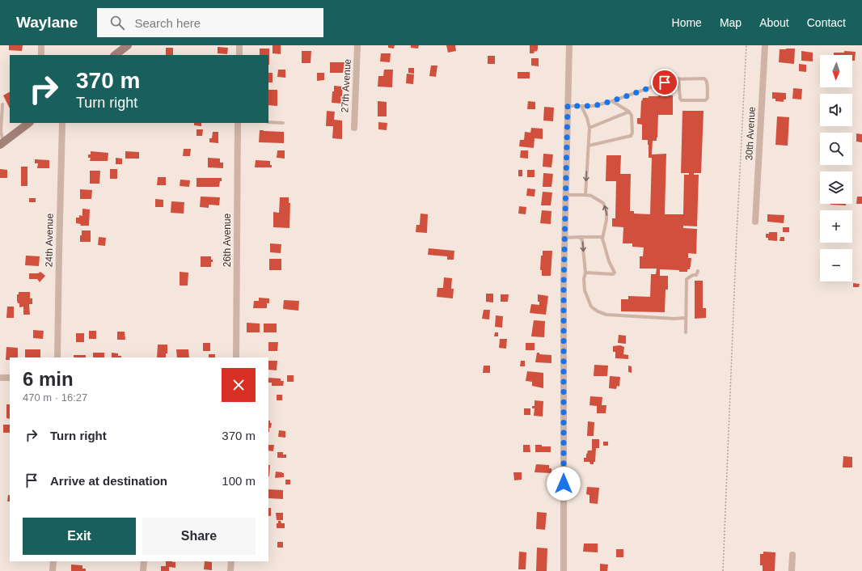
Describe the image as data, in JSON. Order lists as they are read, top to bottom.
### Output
{
  "streets": {
    "street": [
      "27th Avenue",
      "30th Avenue",
      "24th Avenue",
      "26th Avenue"
    ]
  },
  "north": "bottom",
  "page": {
    "header": "Waylane",
    "search": "Search here",
    "nav": [
      "Home",
      "Map",
      "About",
      "Contact"
    ],
    "map_buttons": ["+", "−"],
    "turn": ["370 m", "Turn right"],
    "heading": ["6 min", "470 m · 16:27"],
    "list": [
      {
        "name": "Turn right",
        "value": "370 m"
      },
      {
        "name": "Arrive at destination",
        "value": "100 m"
      }
    ],
    "buttons": ["Exit", "Share"]
  }
}
